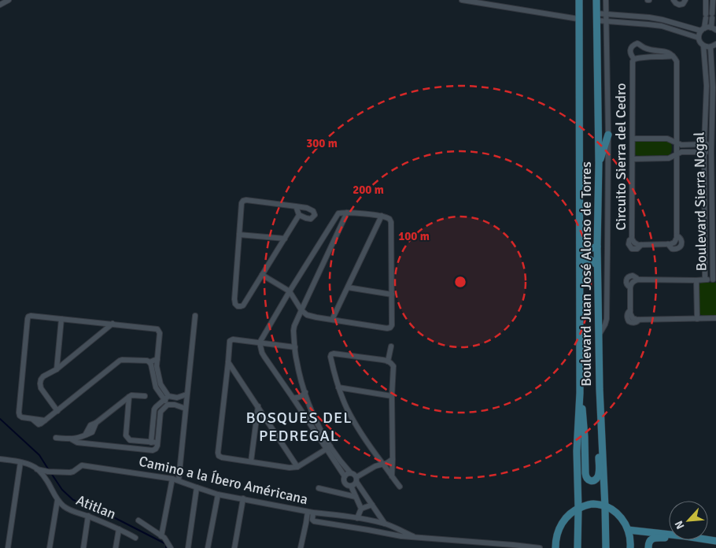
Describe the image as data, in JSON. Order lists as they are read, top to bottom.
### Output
{
  "streets": {
    "main road": ["Boulevard Juan José Alonso de Torres"],
    "street": [
      "Circuito Sierra del Cedro",
      "Boulevard Sierra Nogal",
      "Camino a la Íbero Américana",
      "Atitlan"
    ]
  },
  "crossings": [
    ["Camino a la Íbero Américana", "Atitlan"]
  ],
  "districts": ["BOSQUES DEL PEDREGAL"],
  "north": "bottom left",
  "rings": ["300 m", "200 m", "100 m"]
}
